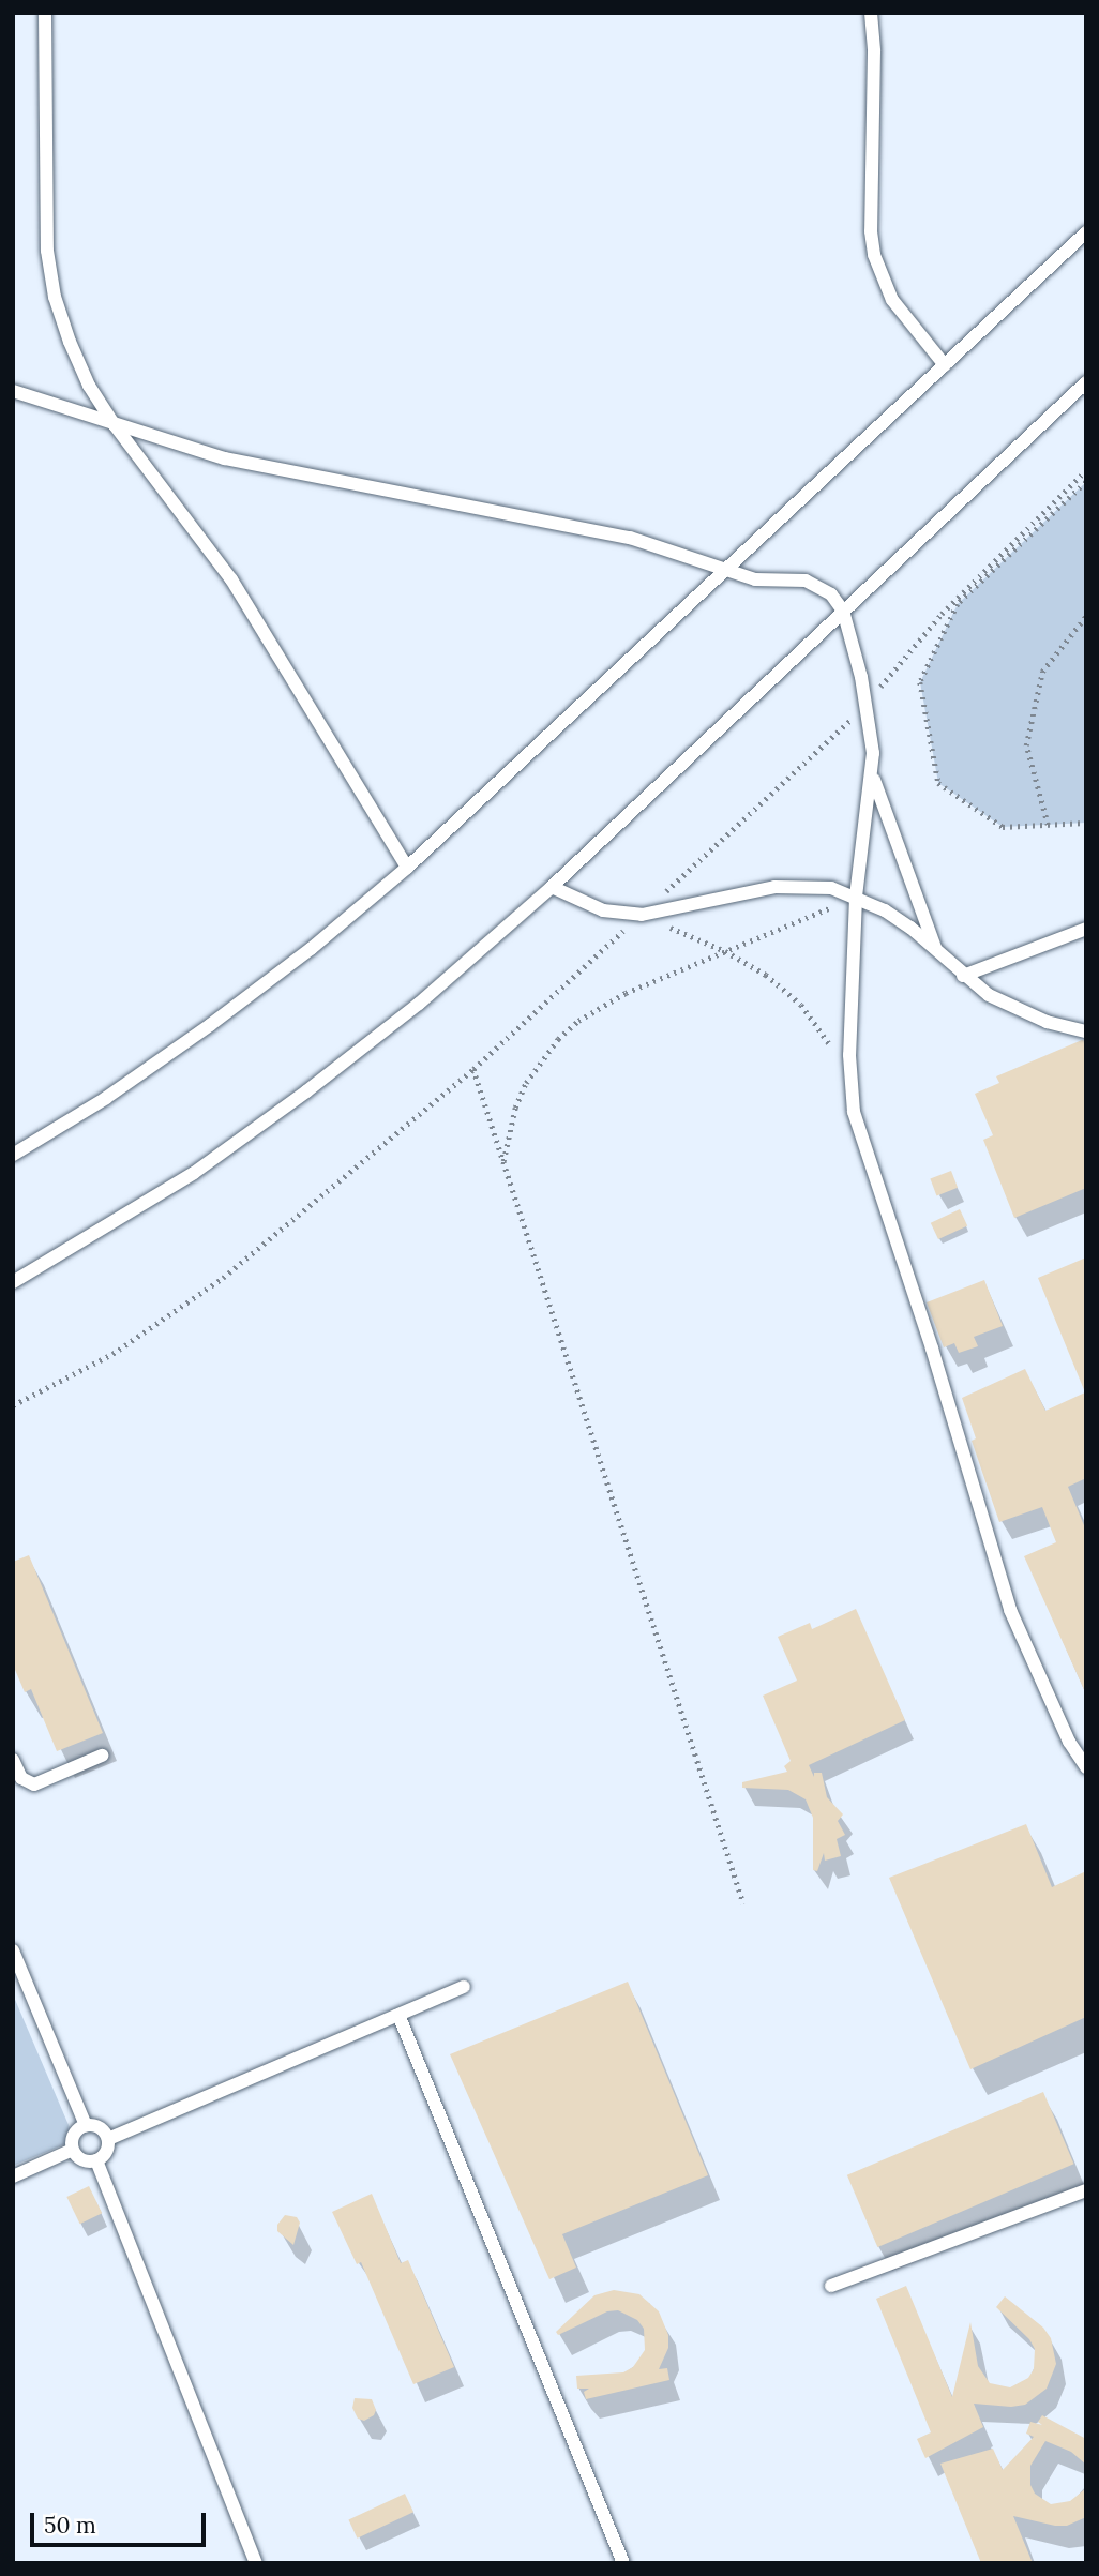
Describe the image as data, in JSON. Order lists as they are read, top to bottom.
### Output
{
  "scale_bar": "50 m"
}
